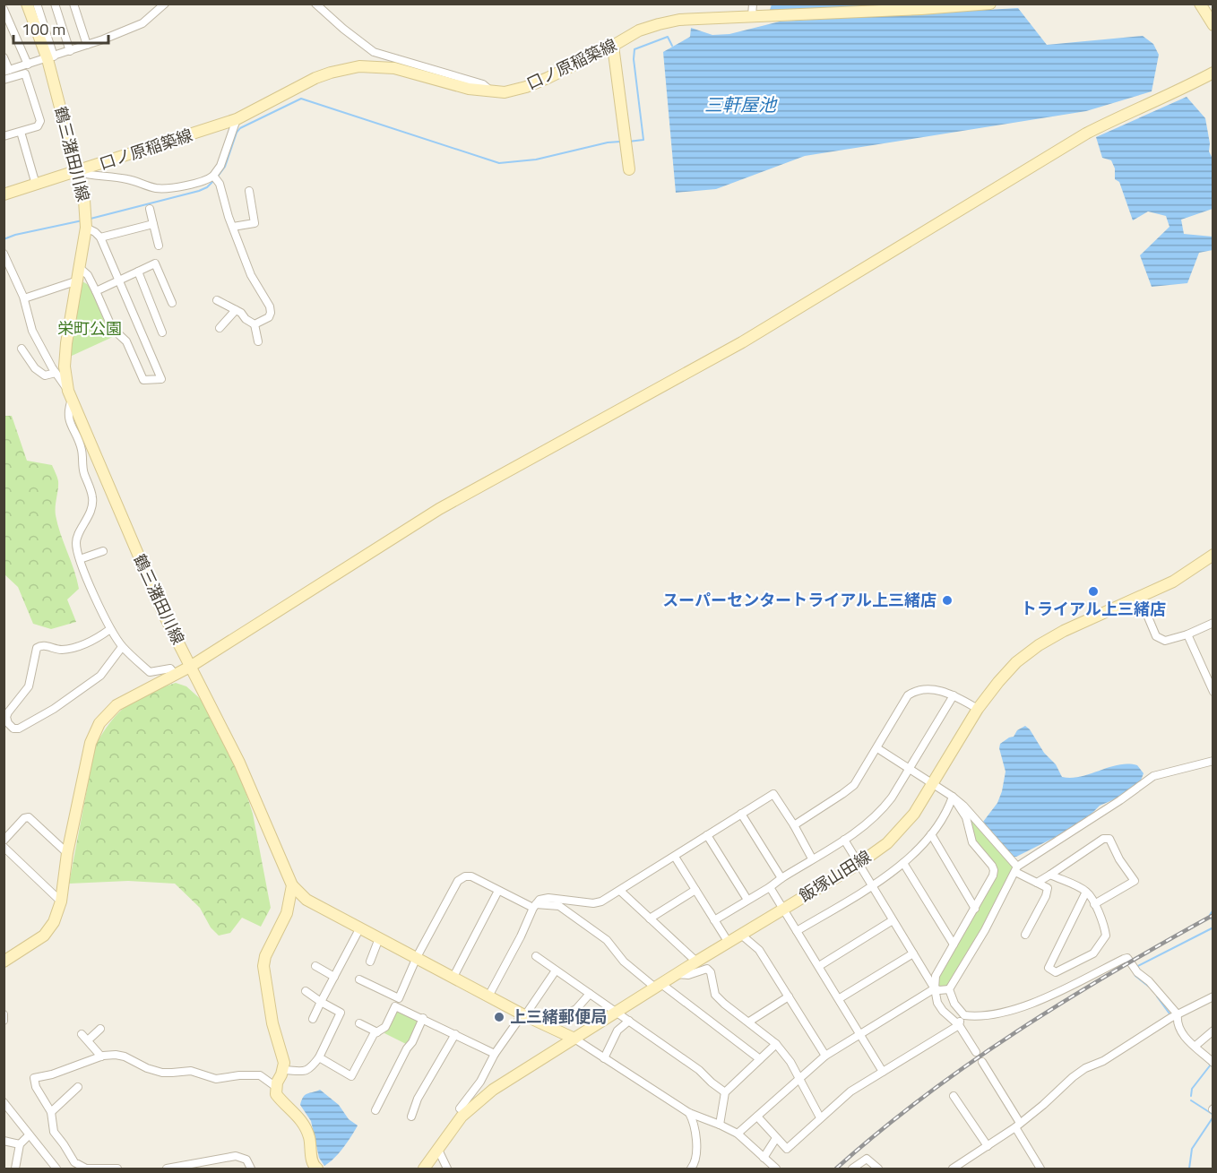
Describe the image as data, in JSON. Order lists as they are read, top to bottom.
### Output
{
  "streets": {
    "main road": ["口ノ原稲築線", "鶴三潴田川線", "飯塚山田線"]
  },
  "crossings": [
    ["口ノ原稲築線", "鶴三潴田川線"]
  ],
  "water": ["三軒屋池"],
  "parks": ["栄町公園"],
  "places": ["トライアル上三緒店", "スーパーセンタートライアル上三緒店", "上三緒郵便局"],
  "scale_bar": "100 m"
}
